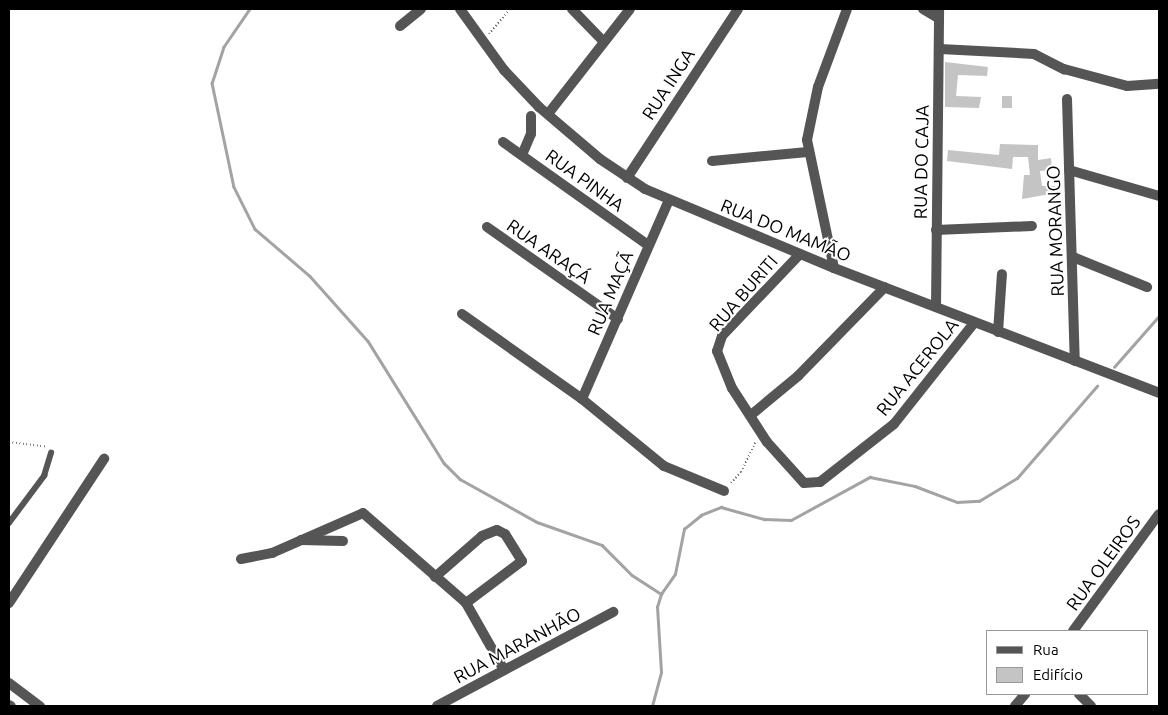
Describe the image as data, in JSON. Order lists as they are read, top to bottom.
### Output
{
  "streets": {
    "street": [
      "RUA INGA",
      "RUA DO CAJA",
      "RUA PINHA",
      "RUA DO MAMÃO",
      "RUA MORANGO",
      "RUA ARAÇÁ",
      "RUA MAÇÃ",
      "RUA BURITI",
      "RUA ACEROLA",
      "RUA OLEIROS",
      "RUA MARANHÃO"
    ]
  },
  "crossings": [
    ["RUA INGA", "RUA DO MAMÃO"],
    ["RUA DO CAJA", "RUA DO MAMÃO"],
    ["RUA PINHA", "RUA MAÇÃ"],
    ["RUA DO MAMÃO", "RUA MORANGO"],
    ["RUA DO MAMÃO", "RUA MAÇÃ"],
    ["RUA DO MAMÃO", "RUA BURITI"],
    ["RUA DO MAMÃO", "RUA ACEROLA"],
    ["RUA ARAÇÁ", "RUA MAÇÃ"],
    ["RUA BURITI", "RUA ACEROLA"]
  ],
  "legend": ["Rua", "Edifício"]
}
